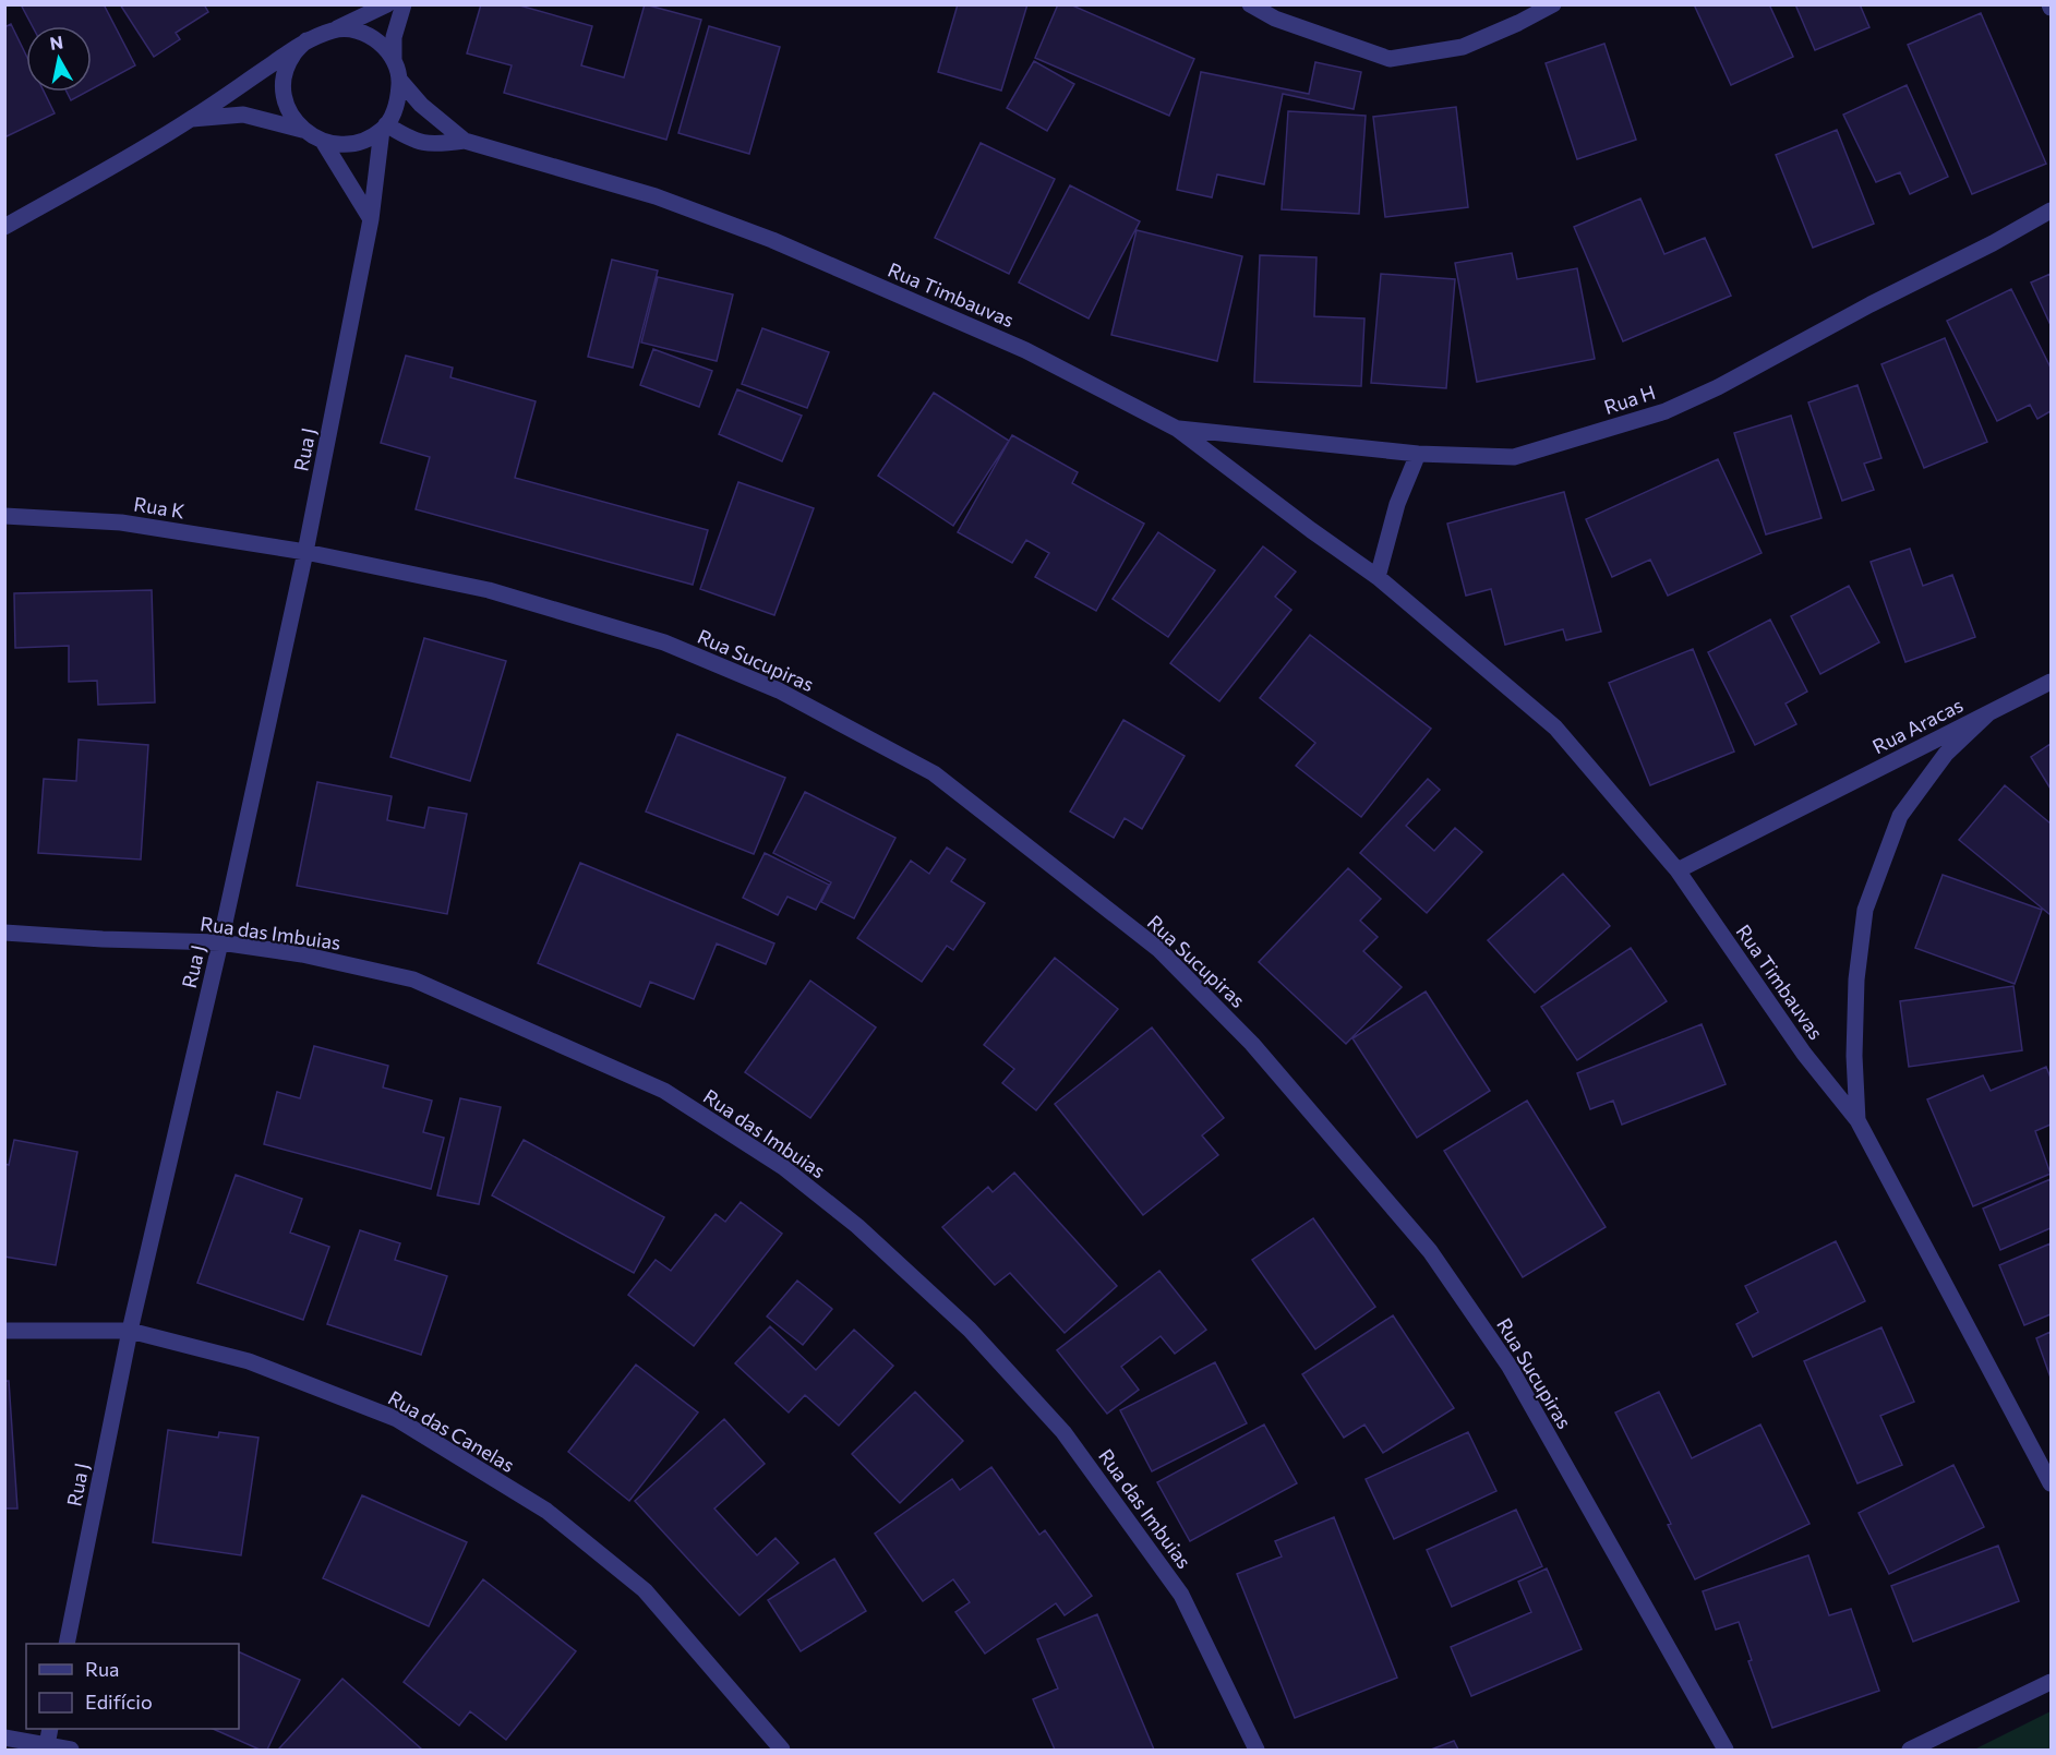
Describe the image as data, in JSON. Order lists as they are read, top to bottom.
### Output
{
  "streets": {
    "street": [
      "Rua Timbauvas",
      "Rua H",
      "Rua J",
      "Rua K",
      "Rua Sucupiras",
      "Rua Aracas",
      "Rua das Imbuias",
      "Rua das Canelas"
    ]
  },
  "crossings": [
    ["Rua Timbauvas", "Rua H"],
    ["Rua Timbauvas", "Rua Aracas"],
    ["Rua J", "Rua K"],
    ["Rua J", "Rua Sucupiras"],
    ["Rua J", "Rua das Imbuias"],
    ["Rua J", "Rua das Canelas"],
    ["Rua K", "Rua Sucupiras"]
  ],
  "legend": ["Rua", "Edifício"],
  "north": "top"
}
